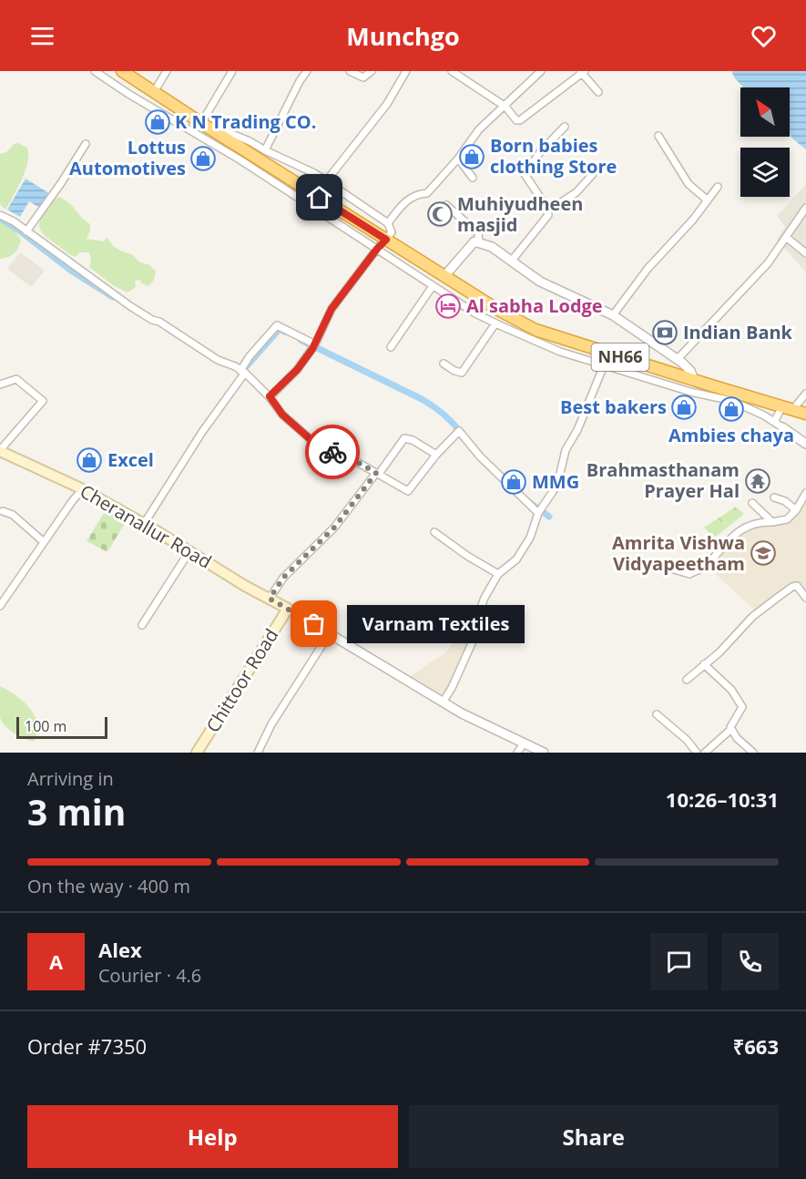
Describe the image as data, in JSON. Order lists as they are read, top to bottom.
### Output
{
  "streets": {
    "highway": ["NH66"],
    "main road": ["Cheranallur Road", "Chittoor Road"]
  },
  "crossings": [
    ["Cheranallur Road", "Chittoor Road"]
  ],
  "places": {
    "shop": [
      "K N Trading CO.",
      "Born babies clothing Store",
      "Lottus Automotives",
      "Best bakers",
      "Ambies chaya",
      "Excel",
      "MMG"
    ],
    "mosque": ["Muhiyudheen masjid"],
    "hotel": ["Al sabha Lodge"],
    "bank": ["Indian Bank"],
    "temple": ["Brahmasthanam Prayer Hal"],
    "school or university": ["Amrita Vishwa Vidyapeetham"],
    "other": ["Varnam Textiles"]
  },
  "scale_bar": "100 m",
  "north": "top left",
  "page": {
    "header": "Munchgo",
    "bubble": "Varnam Textiles",
    "scale": "100 m",
    "heading": ["3 min", "Arriving in", "10:26–10:31"],
    "panel": [
      "Alex",
      "Courier · 4.6",
      "Order #7350",
      "₹663"
    ],
    "bar": "On the way · 400 m",
    "round": "A",
    "buttons": ["Help", "Share"]
  }
}
